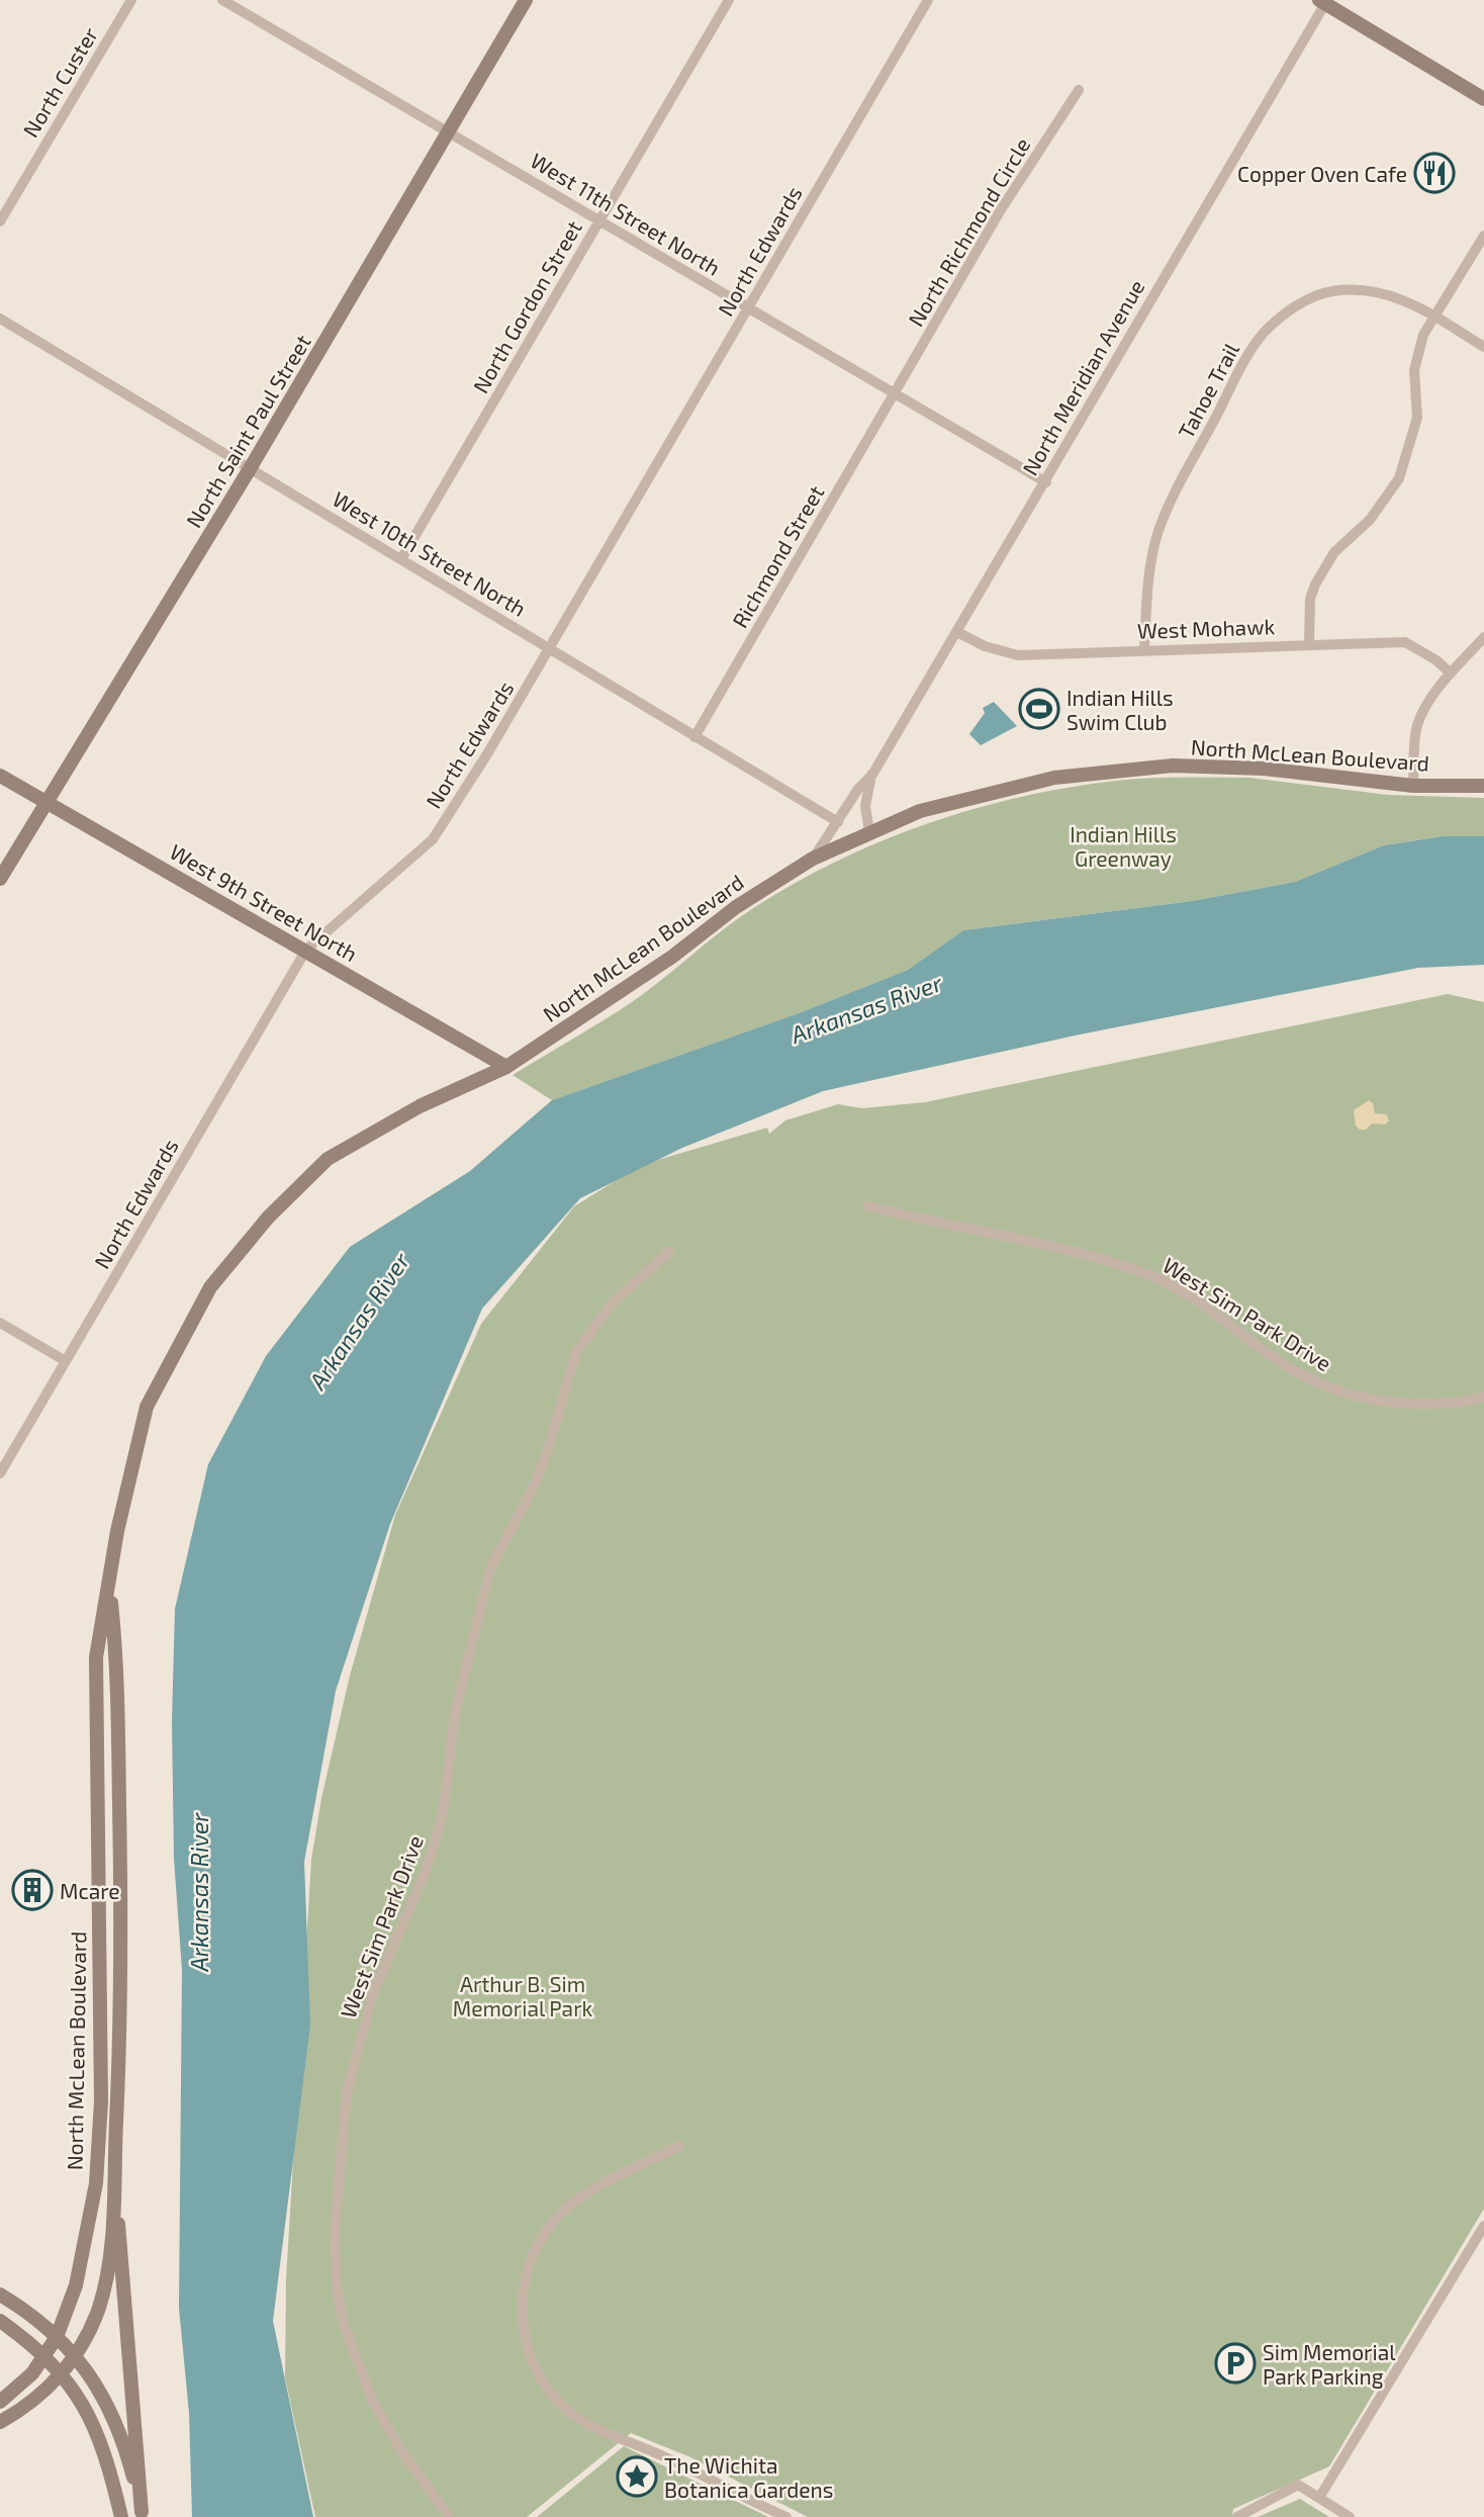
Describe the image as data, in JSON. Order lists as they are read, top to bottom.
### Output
{
  "streets": {
    "main road": ["North Saint Paul Street", "North McLean Boulevard", "West 9th Street North"],
    "street": [
      "North Custer",
      "West 11th Street North",
      "North Richmond Circle",
      "North Edwards",
      "North Gordon Street",
      "North Meridian Avenue",
      "Tahoe Trail",
      "West 10th Street North",
      "Richmond Street",
      "West Mohawk",
      "West Sim Park Drive"
    ]
  },
  "crossings": [
    ["West 11th Street North", "North Richmond Circle"],
    ["West 11th Street North", "North Edwards"],
    ["West 11th Street North", "North Gordon Street"],
    ["West 11th Street North", "North Meridian Avenue"],
    ["West 11th Street North", "North Saint Paul Street"],
    ["West 11th Street North", "Richmond Street"],
    ["North Richmond Circle", "Richmond Street"],
    ["North Edwards", "West 10th Street North"],
    ["North Edwards", "West 9th Street North"],
    ["North Gordon Street", "West 10th Street North"],
    ["North Meridian Avenue", "West 10th Street North"],
    ["North Meridian Avenue", "West Mohawk"],
    ["North Meridian Avenue", "North McLean Boulevard"],
    ["Tahoe Trail", "West Mohawk"],
    ["North Saint Paul Street", "West 10th Street North"],
    ["North Saint Paul Street", "West 9th Street North"],
    ["West 10th Street North", "Richmond Street"],
    ["North McLean Boulevard", "West 9th Street North"]
  ],
  "water": ["Arkansas River"],
  "parks": ["Indian Hills Greenway", "Arthur B. Sim Memorial Park"],
  "places": {
    "restaurant": ["Copper Oven Cafe"],
    "sports": ["Indian Hills Swim Club"],
    "building": ["Mcare"],
    "parking": ["Sim Memorial Park Parking"],
    "place": ["The Wichita Botanica Gardens"]
  }
}
